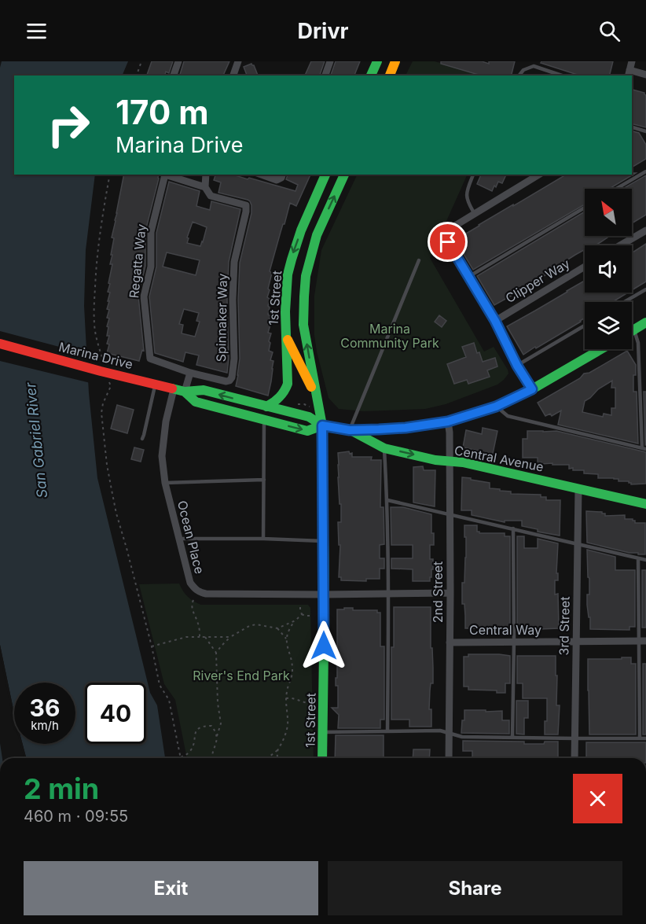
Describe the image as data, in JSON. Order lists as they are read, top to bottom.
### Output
{
  "streets": {
    "main road": ["1st Street", "Marina Drive", "Central Avenue"],
    "street": [
      "Regatta Way",
      "Clipper Way",
      "Spinnaker Way",
      "Ocean Place",
      "2nd Street",
      "3rd Street",
      "Central Way"
    ]
  },
  "crossings": [
    ["Regatta Way", "Spinnaker Way"],
    ["1st Street", "Marina Drive"],
    ["1st Street", "Ocean Place"],
    ["Marina Drive", "Central Avenue"],
    ["Marina Drive", "Ocean Place"],
    ["Marina Drive", "2nd Street"],
    ["Central Avenue", "2nd Street"],
    ["Central Avenue", "3rd Street"],
    ["2nd Street", "Central Way"],
    ["3rd Street", "Central Way"]
  ],
  "water": ["San Gabriel River"],
  "parks": ["Marina Community Park", "River's End Park"],
  "north": "top left",
  "page": {
    "header": "Drivr",
    "turn": ["170 m", "Marina Drive"],
    "speed": "36 km/h",
    "limit": "40",
    "heading": ["2 min", "460 m · 09:55"],
    "buttons": ["Exit", "Share"]
  }
}
